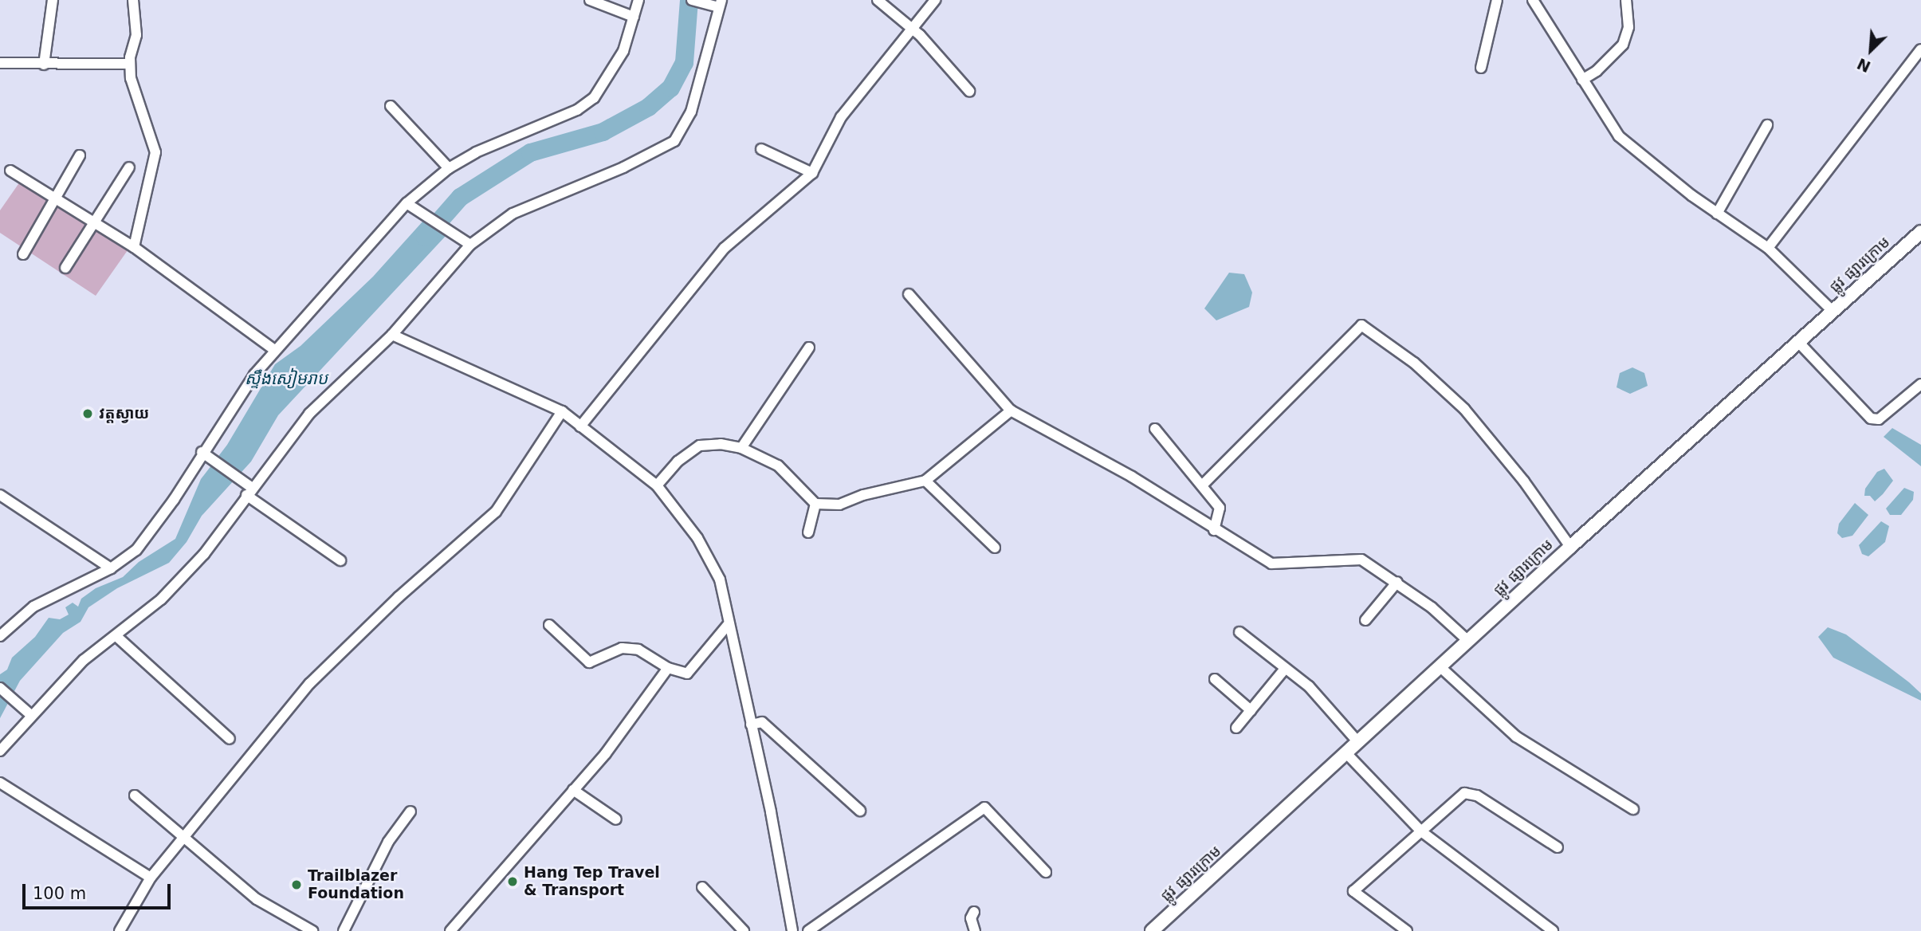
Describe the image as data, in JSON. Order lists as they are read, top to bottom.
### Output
{
  "streets": {
    "main road": ["ផ្លូវ ផ្សារក្រោម"]
  },
  "water": ["ស្ទឹងសៀមរាប"],
  "places": ["វត្តស្វាយ", "Hang Tep Travel & Transport", "Trailblazer Foundation"],
  "scale_bar": "100 m",
  "north": "bottom left"
}
